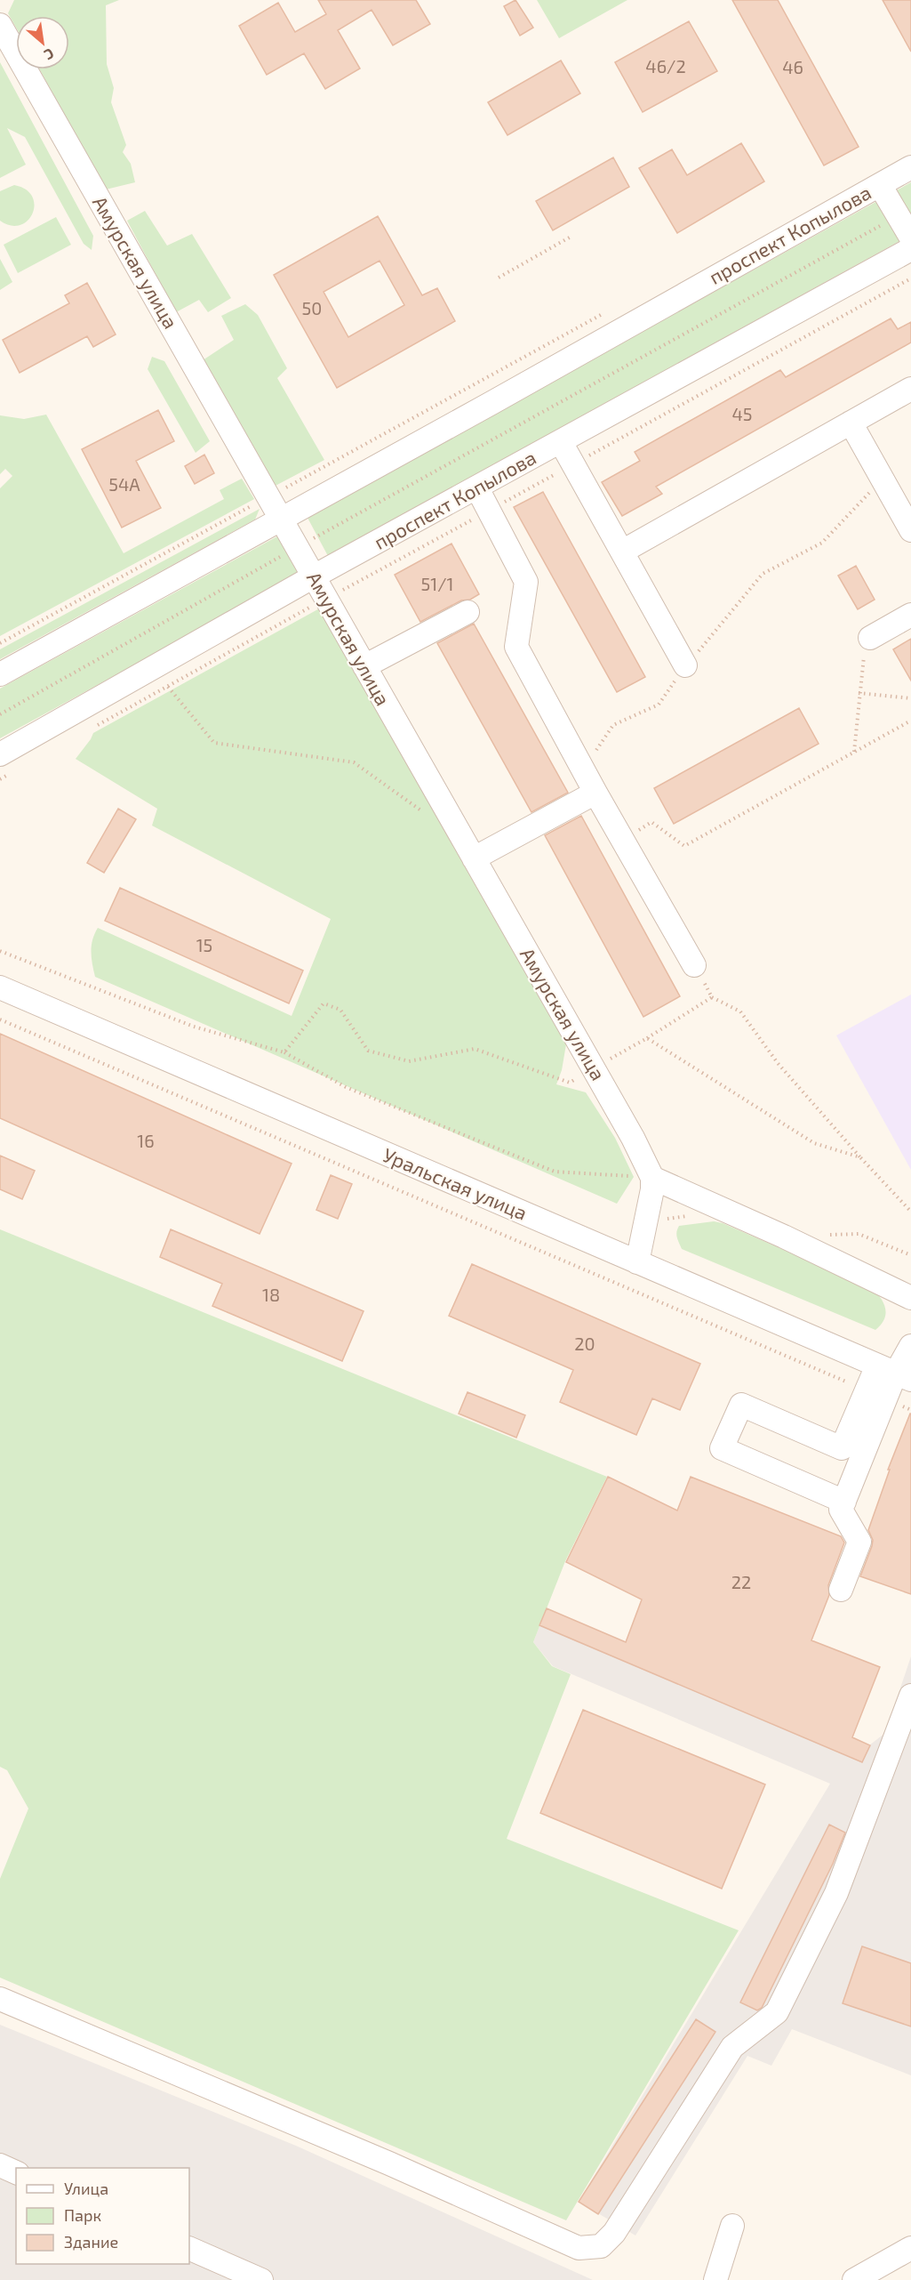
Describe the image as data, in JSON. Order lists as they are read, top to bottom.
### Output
{
  "streets": {
    "street": ["проспект Копылова", "Амурская улица", "Уральская улица"]
  },
  "crossings": [
    ["проспект Копылова", "Амурская улица"]
  ],
  "house_numbers": [
    "46/2",
    "46",
    "50",
    "45",
    "54А",
    "51/1",
    "15",
    "16",
    "18",
    "20",
    "22"
  ],
  "legend": ["Улица", "Парк", "Здание"],
  "north": "bottom right"
}
